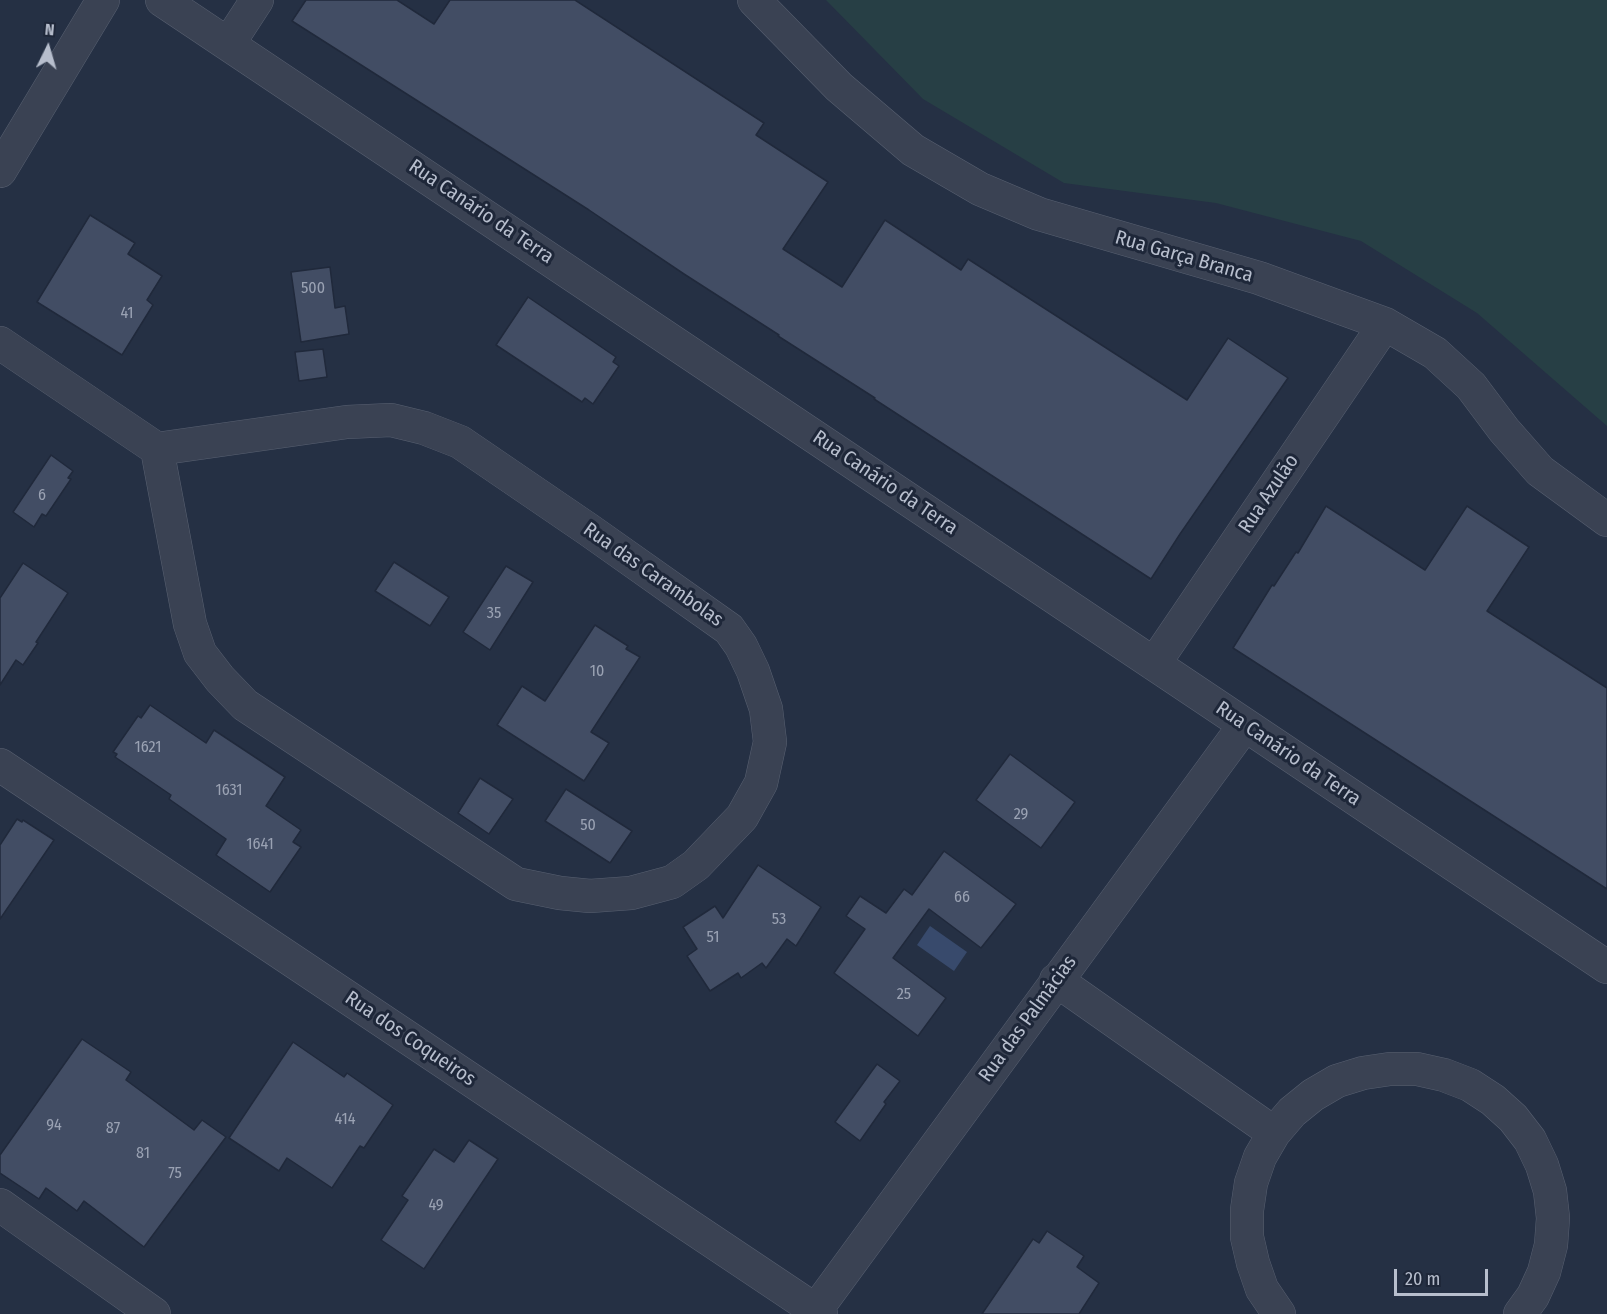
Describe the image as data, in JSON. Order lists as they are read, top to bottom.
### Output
{
  "streets": {
    "street": [
      "Rua Canário da Terra",
      "Rua Garça Branca",
      "Rua Azulão",
      "Rua das Carambolas",
      "Rua das Palmácias",
      "Rua dos Coqueiros"
    ]
  },
  "crossings": [
    ["Rua Canário da Terra", "Rua Azulão"],
    ["Rua Canário da Terra", "Rua das Palmácias"],
    ["Rua Garça Branca", "Rua Azulão"],
    ["Rua das Palmácias", "Rua dos Coqueiros"]
  ],
  "house_numbers": [
    "500",
    "41",
    "6",
    "35",
    "10",
    "1621",
    "1631",
    "29",
    "50",
    "1641",
    "66",
    "53",
    "51",
    "25",
    "414",
    "94",
    "87",
    "81",
    "75",
    "49"
  ],
  "scale_bar": "20 m",
  "north": "top"
}
